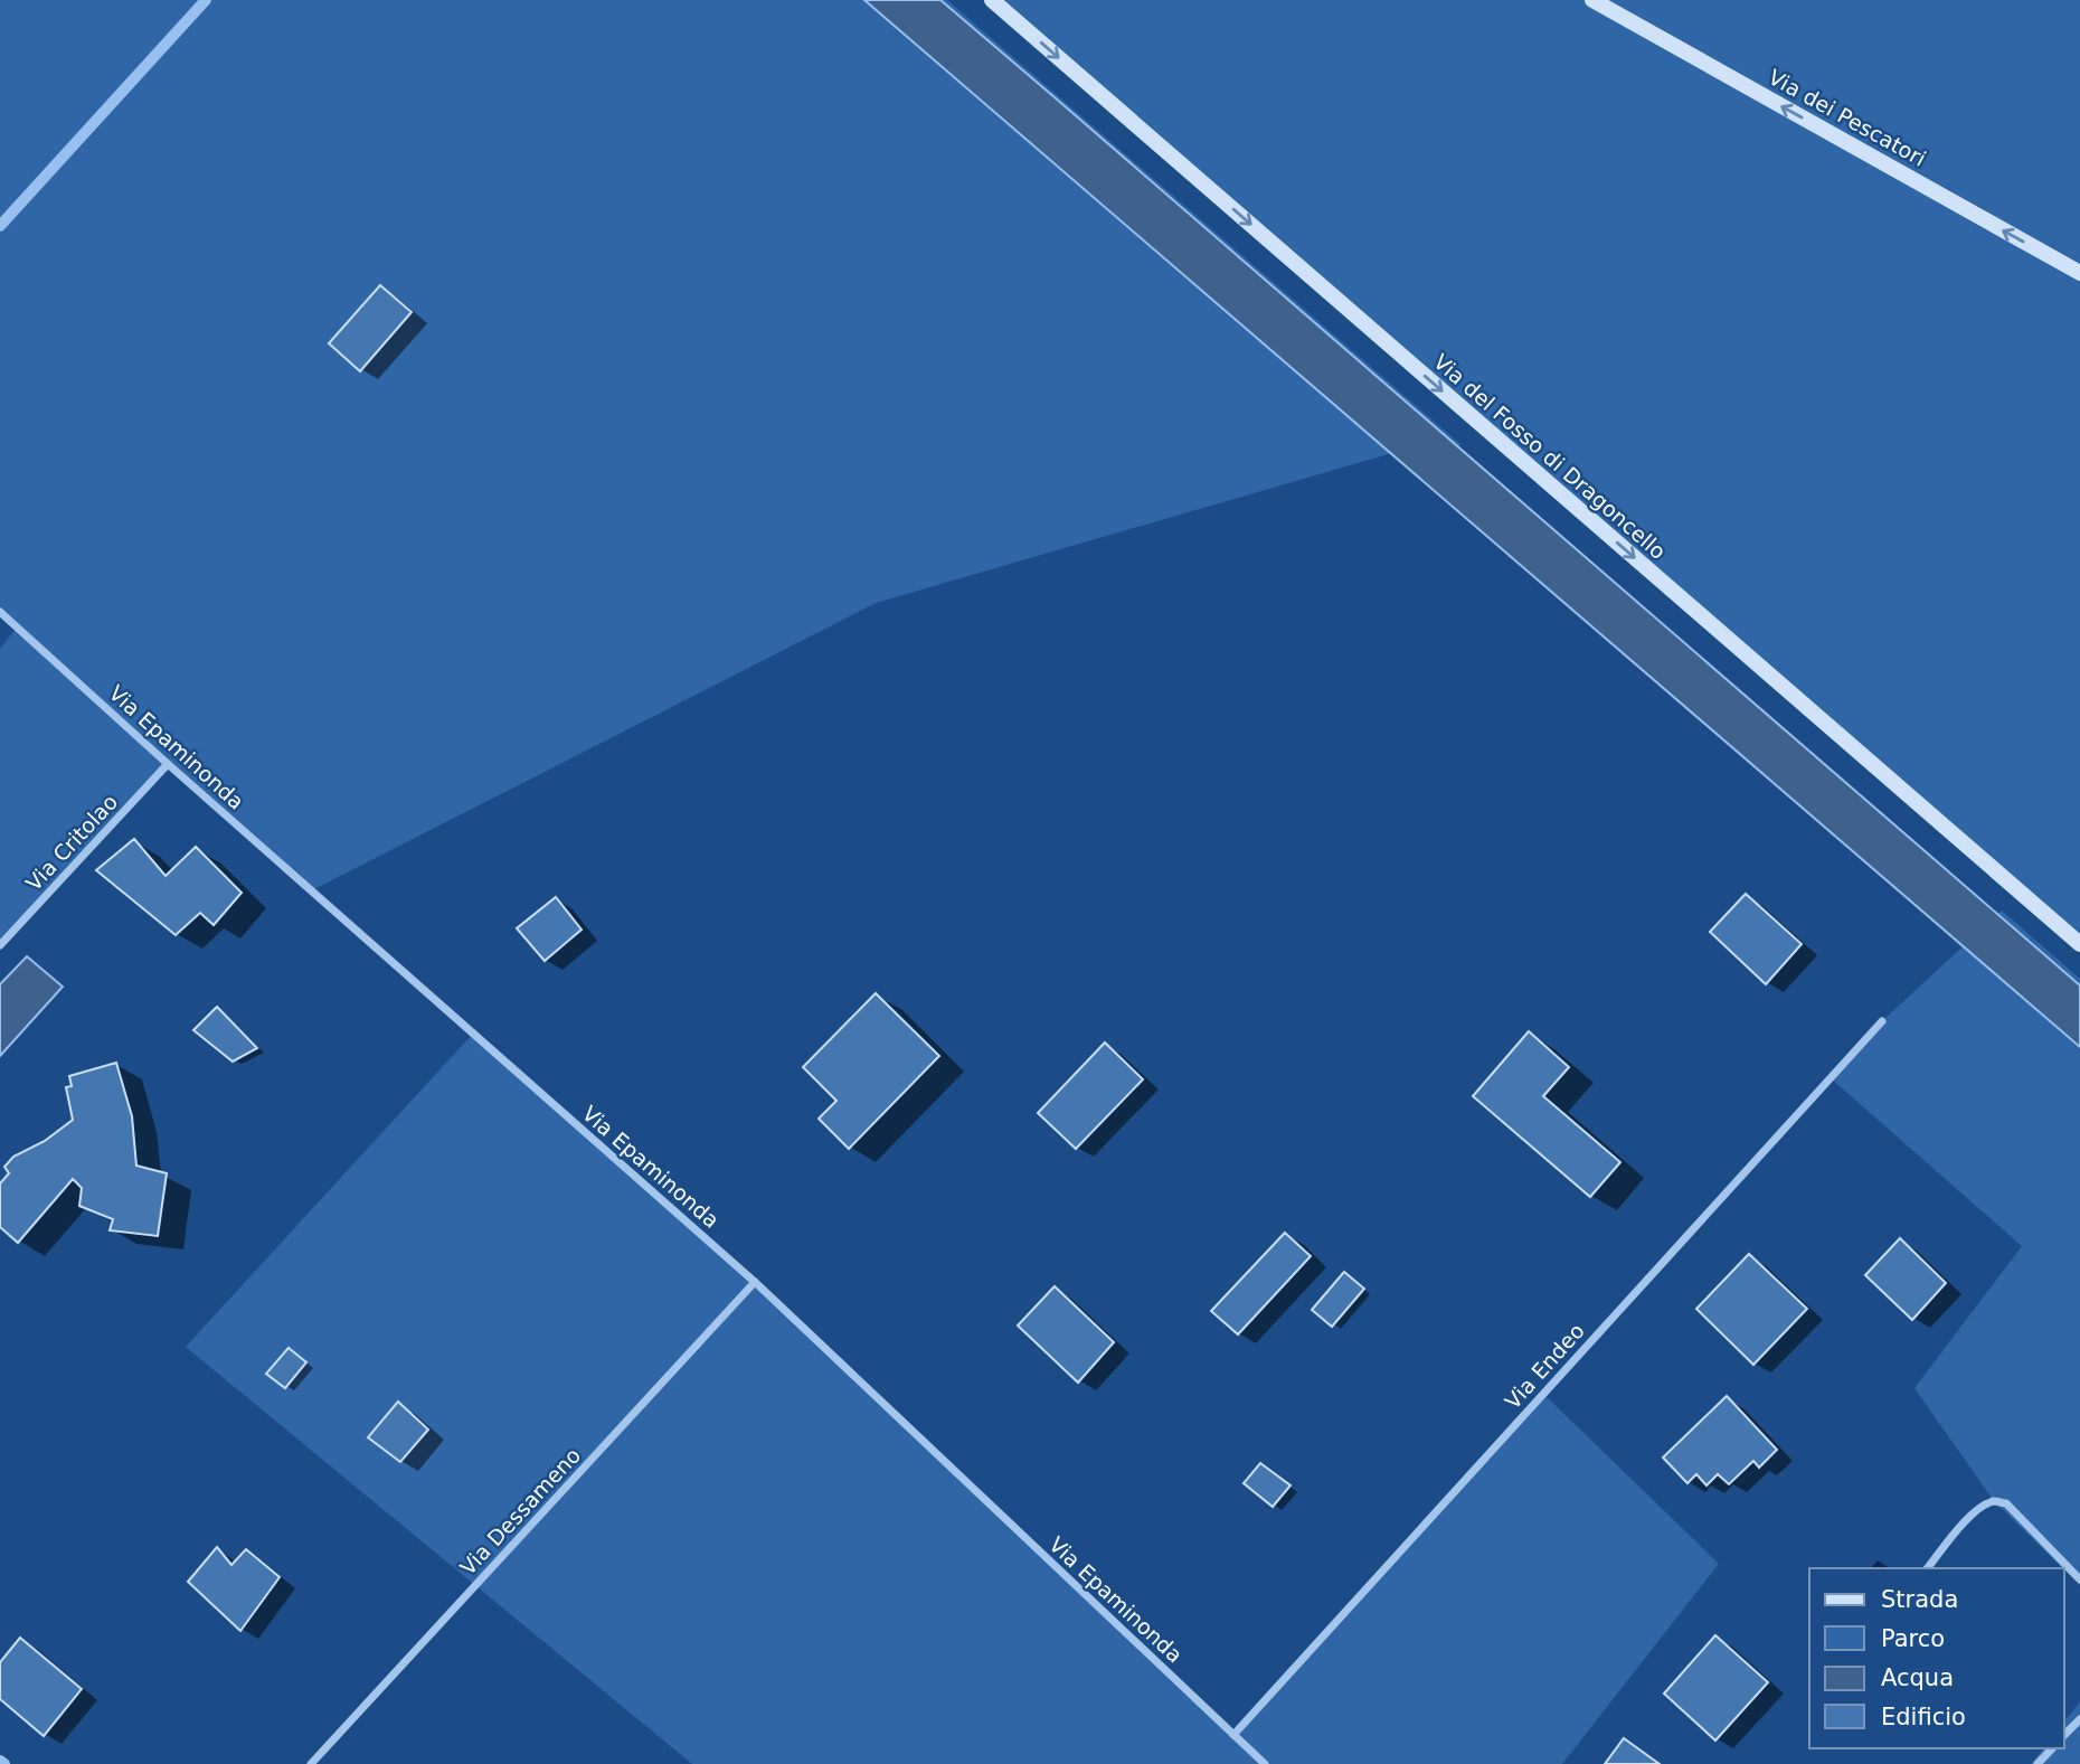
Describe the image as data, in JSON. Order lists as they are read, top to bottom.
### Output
{
  "streets": {
    "street": [
      "Via dei Pescatori",
      "Via del Fosso di Dragoncello",
      "Via Epaminonda",
      "Via Critolao",
      "Via Endeo",
      "Via Dessameno"
    ]
  },
  "crossings": [
    ["Via Epaminonda", "Via Critolao"],
    ["Via Epaminonda", "Via Endeo"],
    ["Via Epaminonda", "Via Dessameno"]
  ],
  "one_way": ["Via dei Pescatori", "Via del Fosso di Dragoncello"],
  "legend": [
    "Strada",
    "Parco",
    "Acqua",
    "Edificio"
  ]
}
